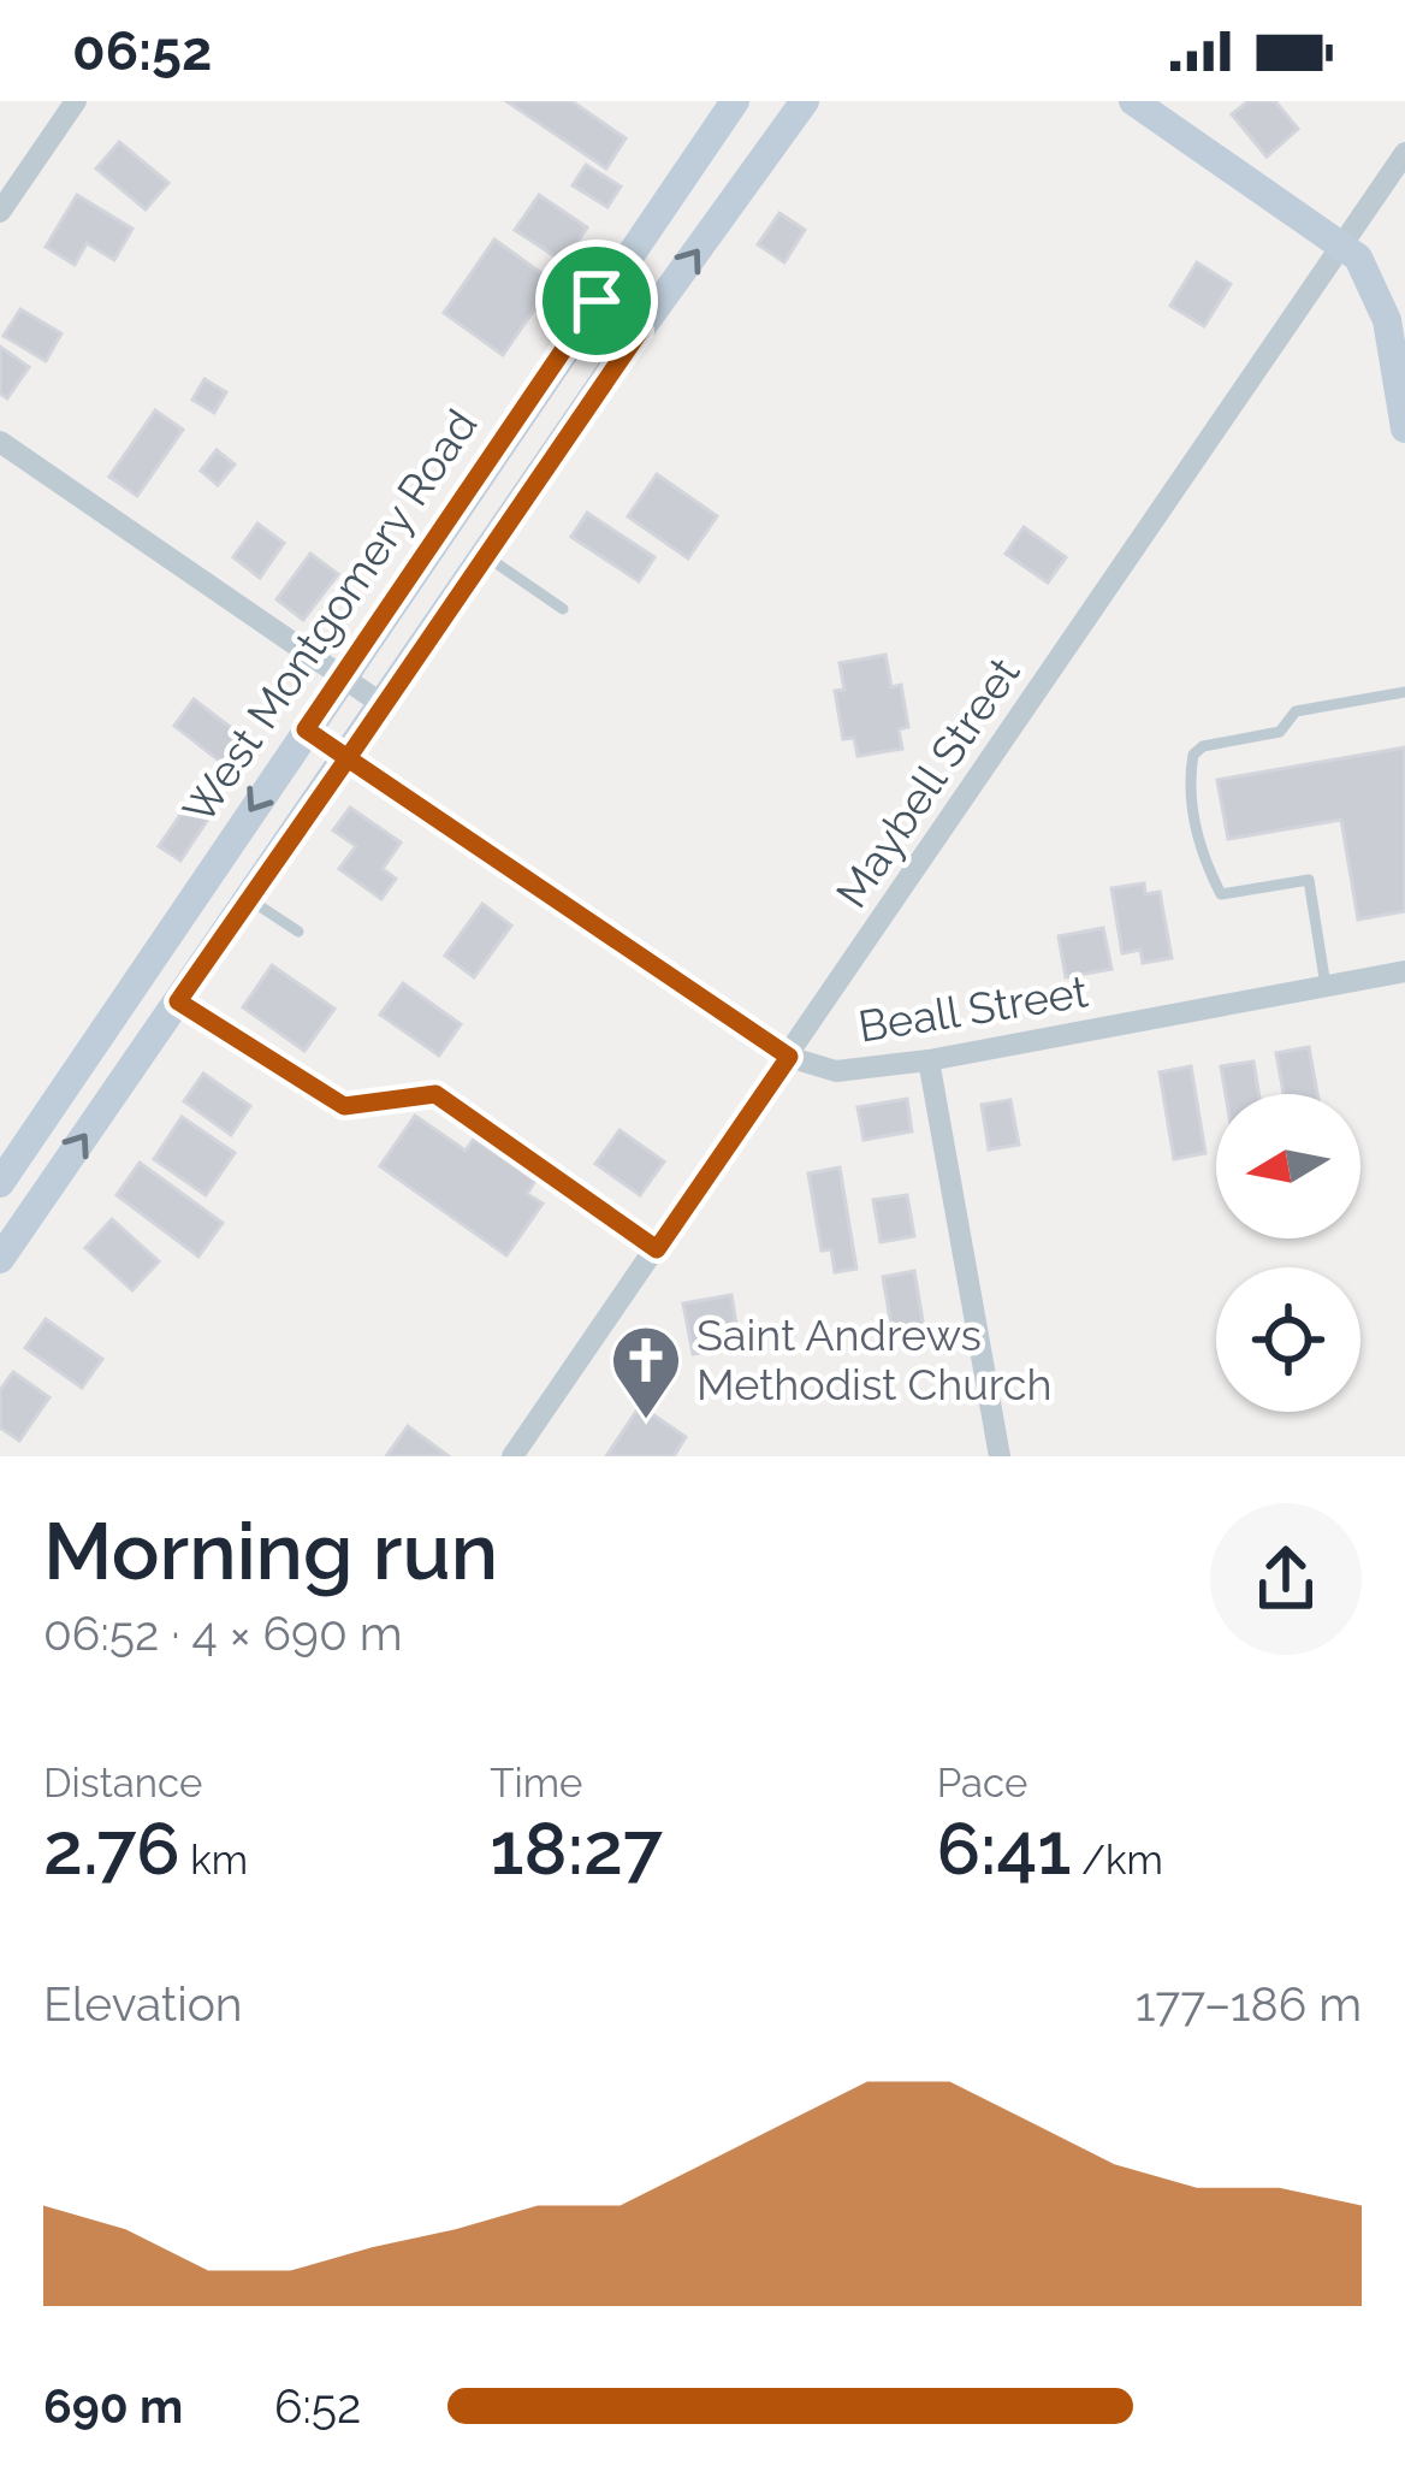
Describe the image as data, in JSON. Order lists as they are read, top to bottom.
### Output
{
  "streets": {
    "main road": ["West Montgomery Road"],
    "street": ["Maybell Street", "Beall Street"]
  },
  "crossings": [
    ["West Montgomery Road", "Beall Street"],
    ["Maybell Street", "Beall Street"]
  ],
  "places": {
    "church": ["Saint Andrews Methodist Church"]
  },
  "north": "left",
  "page": {
    "status": "06:52",
    "heading": ["Morning run", "06:52 · 4 × 690 m"],
    "stats": [
      ["Distance", "2.76 km"],
      ["Time", "18:27"],
      ["Pace", "6:41 /km"]
    ],
    "chart": ["Elevation", "177–186 m"],
    "list": [
      {
        "name": "690 m",
        "note": "6:52"
      }
    ]
  }
}
